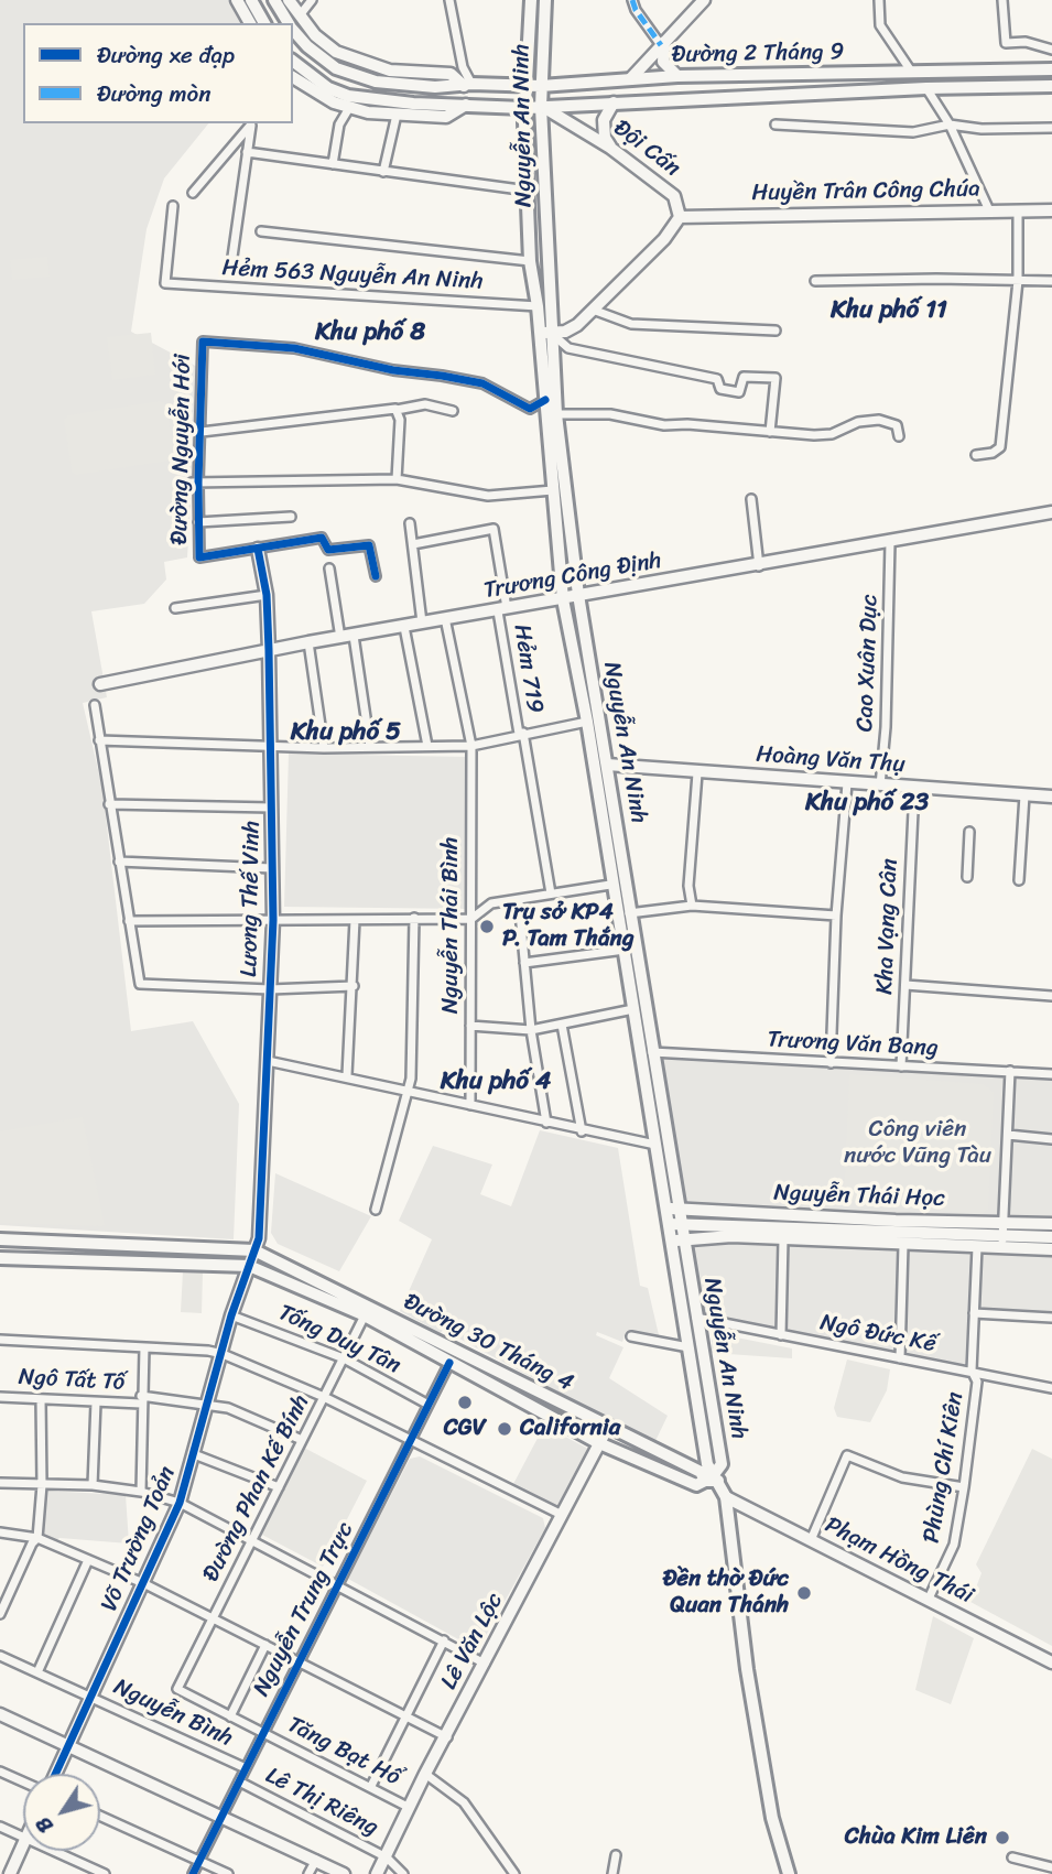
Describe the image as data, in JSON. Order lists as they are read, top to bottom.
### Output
{
  "streets": {
    "main road": ["Đường 2 Tháng 9", "Nguyễn An Ninh", "Đường 30 Tháng 4"],
    "street": [
      "Đội Cấn",
      "Huyền Trân Công Chúa",
      "Hẻm 563 Nguyễn An Ninh",
      "Đường Nguyễn Hới",
      "Trương Công Định",
      "Cao Xuân Dục",
      "Hẻm 719",
      "Hoàng Văn Thụ",
      "Lương Thế Vinh",
      "Nguyễn Thái Bình",
      "Kha Vạng Cân",
      "Trương Văn Bang",
      "Nguyễn Thái Học",
      "Ngô Đức Kế",
      "Tống Duy Tân",
      "Ngô Tất Tố",
      "Phùng Chí Kiên",
      "Đường Phan Kế Bính",
      "Võ Trường Toản",
      "Phạm Hồng Thái",
      "Nguyễn Trung Trực",
      "Lê Văn Lộc",
      "Nguyễn Bình",
      "Tăng Bạt Hổ",
      "Lê Thị Riêng"
    ]
  },
  "crossings": [
    ["Đường 2 Tháng 9", "Nguyễn An Ninh"],
    ["Đường 2 Tháng 9", "Đội Cấn"],
    ["Nguyễn An Ninh", "Đội Cấn"],
    ["Nguyễn An Ninh", "Hẻm 563 Nguyễn An Ninh"],
    ["Nguyễn An Ninh", "Đường Nguyễn Hới"],
    ["Nguyễn An Ninh", "Trương Công Định"],
    ["Nguyễn An Ninh", "Hoàng Văn Thụ"],
    ["Nguyễn An Ninh", "Trương Văn Bang"],
    ["Nguyễn An Ninh", "Nguyễn Thái Học"],
    ["Nguyễn An Ninh", "Ngô Đức Kế"],
    ["Nguyễn An Ninh", "Đường 30 Tháng 4"],
    ["Đội Cấn", "Huyền Trân Công Chúa"],
    ["Đường Nguyễn Hới", "Lương Thế Vinh"],
    ["Trương Công Định", "Cao Xuân Dục"],
    ["Trương Công Định", "Hẻm 719"],
    ["Trương Công Định", "Lương Thế Vinh"],
    ["Trương Công Định", "Nguyễn Thái Bình"],
    ["Cao Xuân Dục", "Hoàng Văn Thụ"],
    ["Hoàng Văn Thụ", "Kha Vạng Cân"],
    ["Lương Thế Vinh", "Đường 30 Tháng 4"],
    ["Lương Thế Vinh", "Võ Trường Toản"],
    ["Kha Vạng Cân", "Trương Văn Bang"],
    ["Nguyễn Thái Học", "Phùng Chí Kiên"],
    ["Ngô Đức Kế", "Phùng Chí Kiên"],
    ["Tống Duy Tân", "Đường Phan Kế Bính"],
    ["Tống Duy Tân", "Võ Trường Toản"],
    ["Tống Duy Tân", "Nguyễn Trung Trực"],
    ["Đường 30 Tháng 4", "Đường Phan Kế Bính"],
    ["Đường 30 Tháng 4", "Võ Trường Toản"],
    ["Đường 30 Tháng 4", "Phạm Hồng Thái"],
    ["Đường 30 Tháng 4", "Nguyễn Trung Trực"],
    ["Đường 30 Tháng 4", "Lê Văn Lộc"],
    ["Ngô Tất Tố", "Đường Phan Kế Bính"],
    ["Ngô Tất Tố", "Võ Trường Toản"],
    ["Phùng Chí Kiên", "Phạm Hồng Thái"],
    ["Đường Phan Kế Bính", "Tăng Bạt Hổ"],
    ["Võ Trường Toản", "Nguyễn Bình"],
    ["Nguyễn Trung Trực", "Nguyễn Bình"],
    ["Nguyễn Trung Trực", "Tăng Bạt Hổ"],
    ["Nguyễn Trung Trực", "Lê Thị Riêng"],
    ["Lê Văn Lộc", "Tăng Bạt Hổ"],
    ["Lê Văn Lộc", "Lê Thị Riêng"]
  ],
  "districts": [
    "Khu phố 11",
    "Khu phố 8",
    "Khu phố 5",
    "Khu phố 23",
    "Khu phố 4"
  ],
  "parks": ["Công viên nước Vũng Tàu"],
  "places": [
    "Trụ sở KP4 P. Tam Thắng",
    "CGV",
    "California",
    "Đền thờ Đức Quan Thánh",
    "Chùa Kim Liên"
  ],
  "legend": ["Đường xe đạp", "Đường mòn"],
  "north": "bottom left"
}
